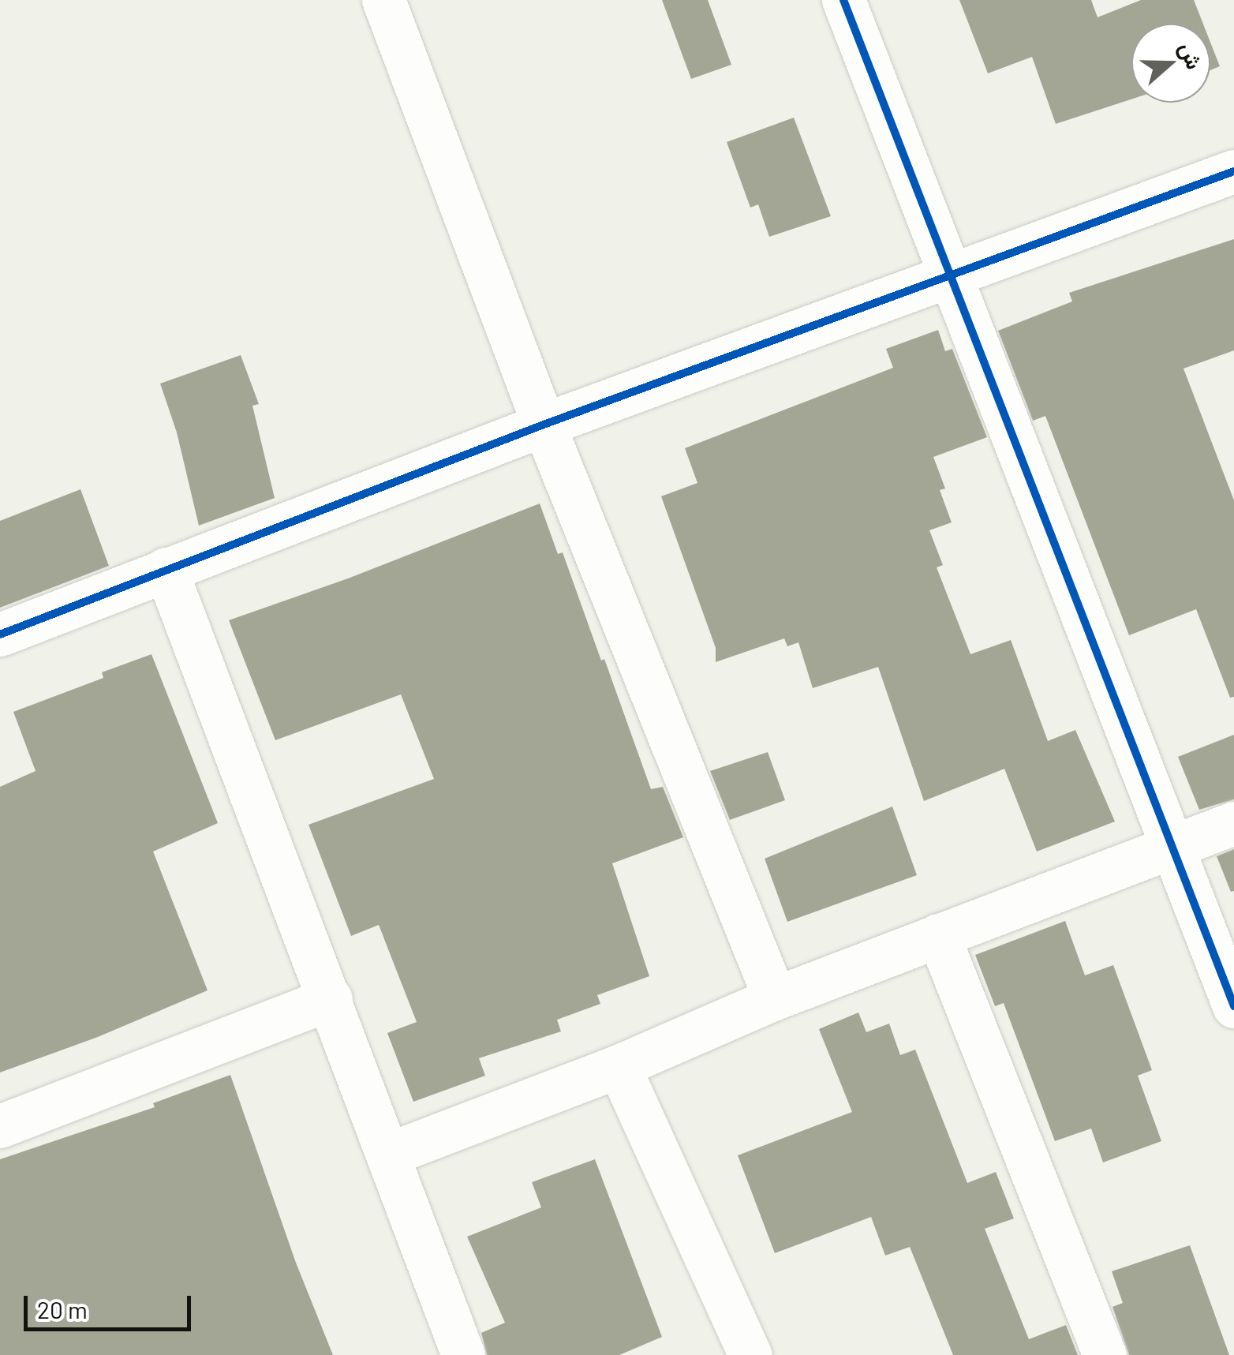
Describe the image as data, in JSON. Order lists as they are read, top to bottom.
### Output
{
  "scale_bar": "20 m",
  "north": "right"
}
